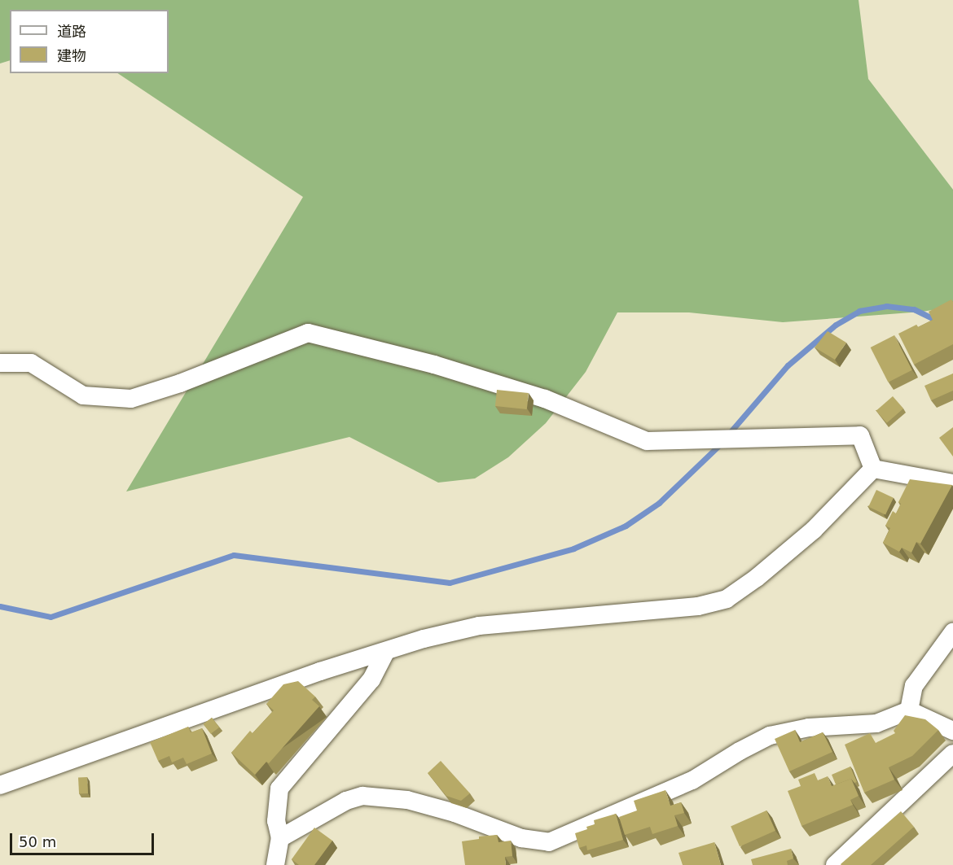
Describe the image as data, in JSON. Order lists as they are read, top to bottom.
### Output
{
  "legend": ["道路", "建物"],
  "scale_bar": "50 m"
}
